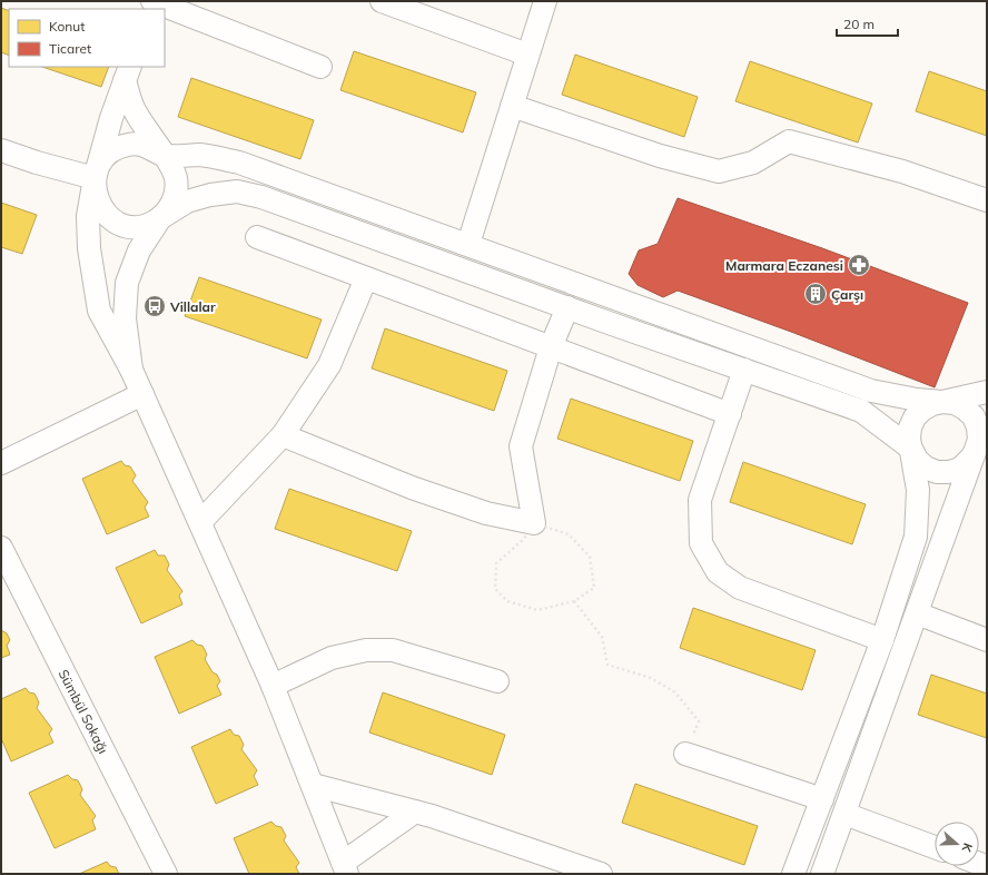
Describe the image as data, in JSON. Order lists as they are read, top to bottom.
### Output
{
  "streets": {
    "street": ["Sümbül Sokağı"]
  },
  "places": {
    "pharmacy": ["Marmara Eczanesi"],
    "building": ["Çarşı"],
    "bus stop": ["Villalar"]
  },
  "legend": ["Konut", "Ticaret"],
  "scale_bar": "20 m",
  "north": "right"
}
